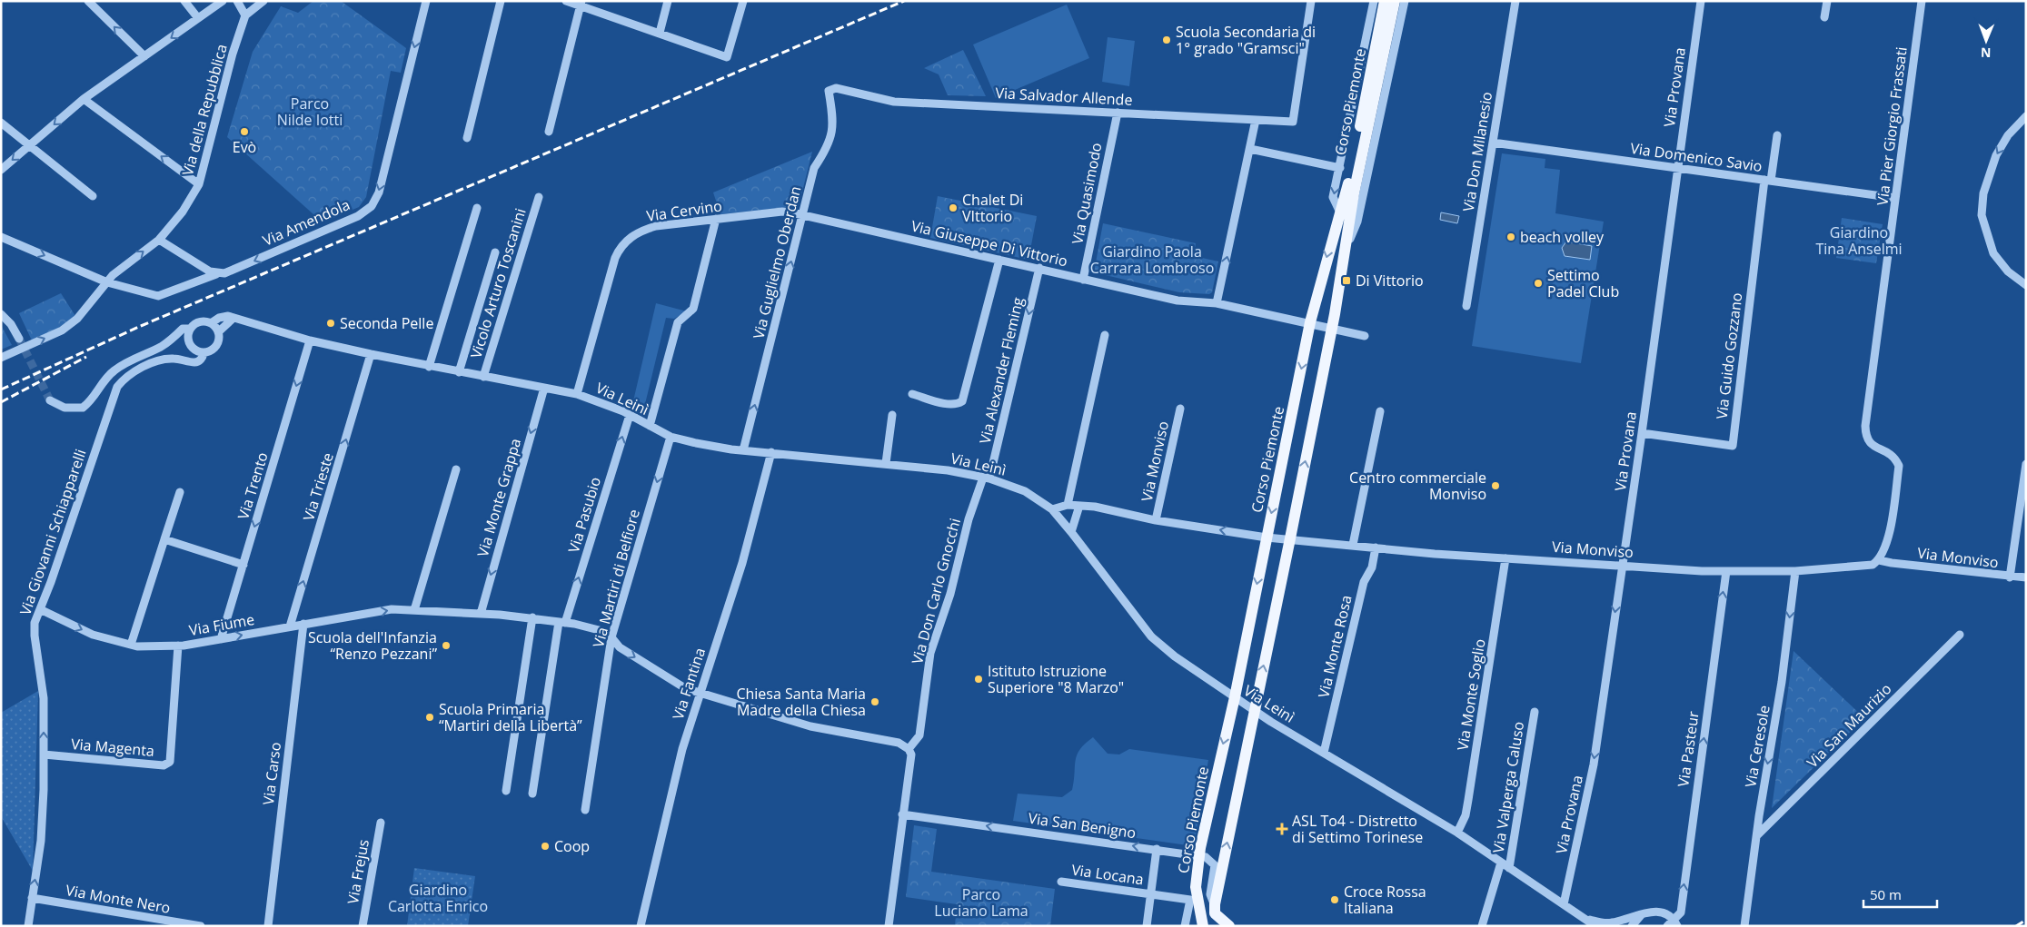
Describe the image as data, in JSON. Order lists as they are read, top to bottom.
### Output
{
  "streets": {
    "main road": ["Corso Piemonte"],
    "street": [
      "Via Provana",
      "Via Salvador Allende",
      "Via della Repubblica",
      "Via Pier Giorgio Frassati",
      "Via Don Milanesio",
      "Via Domenico Savio",
      "Via Quasimodo",
      "Via Cervino",
      "Via Amendola",
      "Via Giuseppe Di Vittorio",
      "Via Guglielmo Oberdan",
      "Vicolo Arturo Toscanini",
      "Via Guido Gozzano",
      "Via Alexander Fleming",
      "Via Leinì",
      "Via Monviso",
      "Via Trento",
      "Via Trieste",
      "Via Monte Grappa",
      "Via Pasubio",
      "Via Giovanni Schiapparelli",
      "Via Martiri di Belfiore",
      "Via Don Carlo Gnocchi",
      "Via Fiume",
      "Via Monte Rosa",
      "Via Fantina",
      "Via Monte Soglio",
      "Via San Maurizio",
      "Via Ceresole",
      "Via Magenta",
      "Via Pasteur",
      "Via Carso",
      "Via Valperga Caluso",
      "Via San Benigno",
      "Via Frejus",
      "Via Locana",
      "Via Monte Nero"
    ]
  },
  "crossings": [
    ["Via Provana", "Via Domenico Savio"],
    ["Via Provana", "Via Guido Gozzano"],
    ["Via Provana", "Via Leinì"],
    ["Via Provana", "Via Monviso"],
    ["Via Salvador Allende", "Via Quasimodo"],
    ["Via Salvador Allende", "Via Guglielmo Oberdan"],
    ["Corso Piemonte", "Via Giuseppe Di Vittorio"],
    ["Corso Piemonte", "Via Leinì"],
    ["Corso Piemonte", "Via Monviso"],
    ["Corso Piemonte", "Via San Benigno"],
    ["Via della Repubblica", "Via Amendola"],
    ["Via Pier Giorgio Frassati", "Via Domenico Savio"],
    ["Via Pier Giorgio Frassati", "Via Monviso"],
    ["Via Don Milanesio", "Via Domenico Savio"],
    ["Via Domenico Savio", "Via Guido Gozzano"],
    ["Via Quasimodo", "Via Giuseppe Di Vittorio"],
    ["Via Cervino", "Via Giuseppe Di Vittorio"],
    ["Via Cervino", "Via Guglielmo Oberdan"],
    ["Via Cervino", "Via Leinì"],
    ["Via Giuseppe Di Vittorio", "Via Guglielmo Oberdan"],
    ["Via Giuseppe Di Vittorio", "Via Alexander Fleming"],
    ["Via Guglielmo Oberdan", "Via Leinì"],
    ["Vicolo Arturo Toscanini", "Via Leinì"],
    ["Via Alexander Fleming", "Via Leinì"],
    ["Via Alexander Fleming", "Via Don Carlo Gnocchi"],
    ["Via Leinì", "Via Monviso"],
    ["Via Leinì", "Via Trento"],
    ["Via Leinì", "Via Trieste"],
    ["Via Leinì", "Via Monte Grappa"],
    ["Via Leinì", "Via Pasubio"],
    ["Via Leinì", "Via Giovanni Schiapparelli"],
    ["Via Leinì", "Via Martiri di Belfiore"],
    ["Via Leinì", "Via Don Carlo Gnocchi"],
    ["Via Leinì", "Via Monte Rosa"],
    ["Via Leinì", "Via Fantina"],
    ["Via Leinì", "Via Monte Soglio"],
    ["Via Leinì", "Via Valperga Caluso"],
    ["Via Monviso", "Via Monte Rosa"],
    ["Via Monviso", "Via Monte Soglio"],
    ["Via Monviso", "Via Ceresole"],
    ["Via Monviso", "Via Pasteur"],
    ["Via Trento", "Via Fiume"],
    ["Via Trieste", "Via Fiume"],
    ["Via Monte Grappa", "Via Fiume"],
    ["Via Pasubio", "Via Fiume"],
    ["Via Giovanni Schiapparelli", "Via Fiume"],
    ["Via Giovanni Schiapparelli", "Via Magenta"],
    ["Via Giovanni Schiapparelli", "Via Monte Nero"],
    ["Via Martiri di Belfiore", "Via Fiume"],
    ["Via Don Carlo Gnocchi", "Via Fiume"],
    ["Via Fiume", "Via Fantina"],
    ["Via Fiume", "Via Magenta"],
    ["Via Fiume", "Via Carso"],
    ["Via San Maurizio", "Via Ceresole"],
    ["Via San Benigno", "Via Locana"]
  ],
  "one_way": [
    "Via Provana",
    "Via Guglielmo Oberdan",
    "Via Alexander Fleming",
    "Via Trento",
    "Via Trieste",
    "Via Pasubio",
    "Via Giovanni Schiapparelli",
    "Via Martiri di Belfiore",
    "Via Fiume",
    "Via Ceresole",
    "Via Pasteur",
    "Via San Benigno"
  ],
  "parks": [
    "Parco Nilde Iotti",
    "Giardino Tina Anselmi",
    "Giardino Paola Carrara Lombroso",
    "Giardino Carlotta Enrico",
    "Parco Luciano Lama"
  ],
  "places": {
    "other": [
      "Scuola Secondaria di 1° grado \"Gramsci\"",
      "Evò",
      "Chalet Di VIttorio",
      "beach volley",
      "Settimo Padel Club",
      "Seconda Pelle",
      "Centro commerciale Monviso",
      "Scuola dell'Infanzia “Renzo Pezzani”",
      "Istituto Istruzione Superiore \"8 Marzo\"",
      "Chiesa Santa Maria Madre della Chiesa",
      "Scuola Primaria “Martiri della Libertà”",
      "Coop",
      "Croce Rossa Italiana"
    ],
    "transit": ["Di Vittorio"],
    "health": ["ASL To4 - Distretto di Settimo Torinese"]
  },
  "scale_bar": "50 m",
  "north": "bottom"
}
